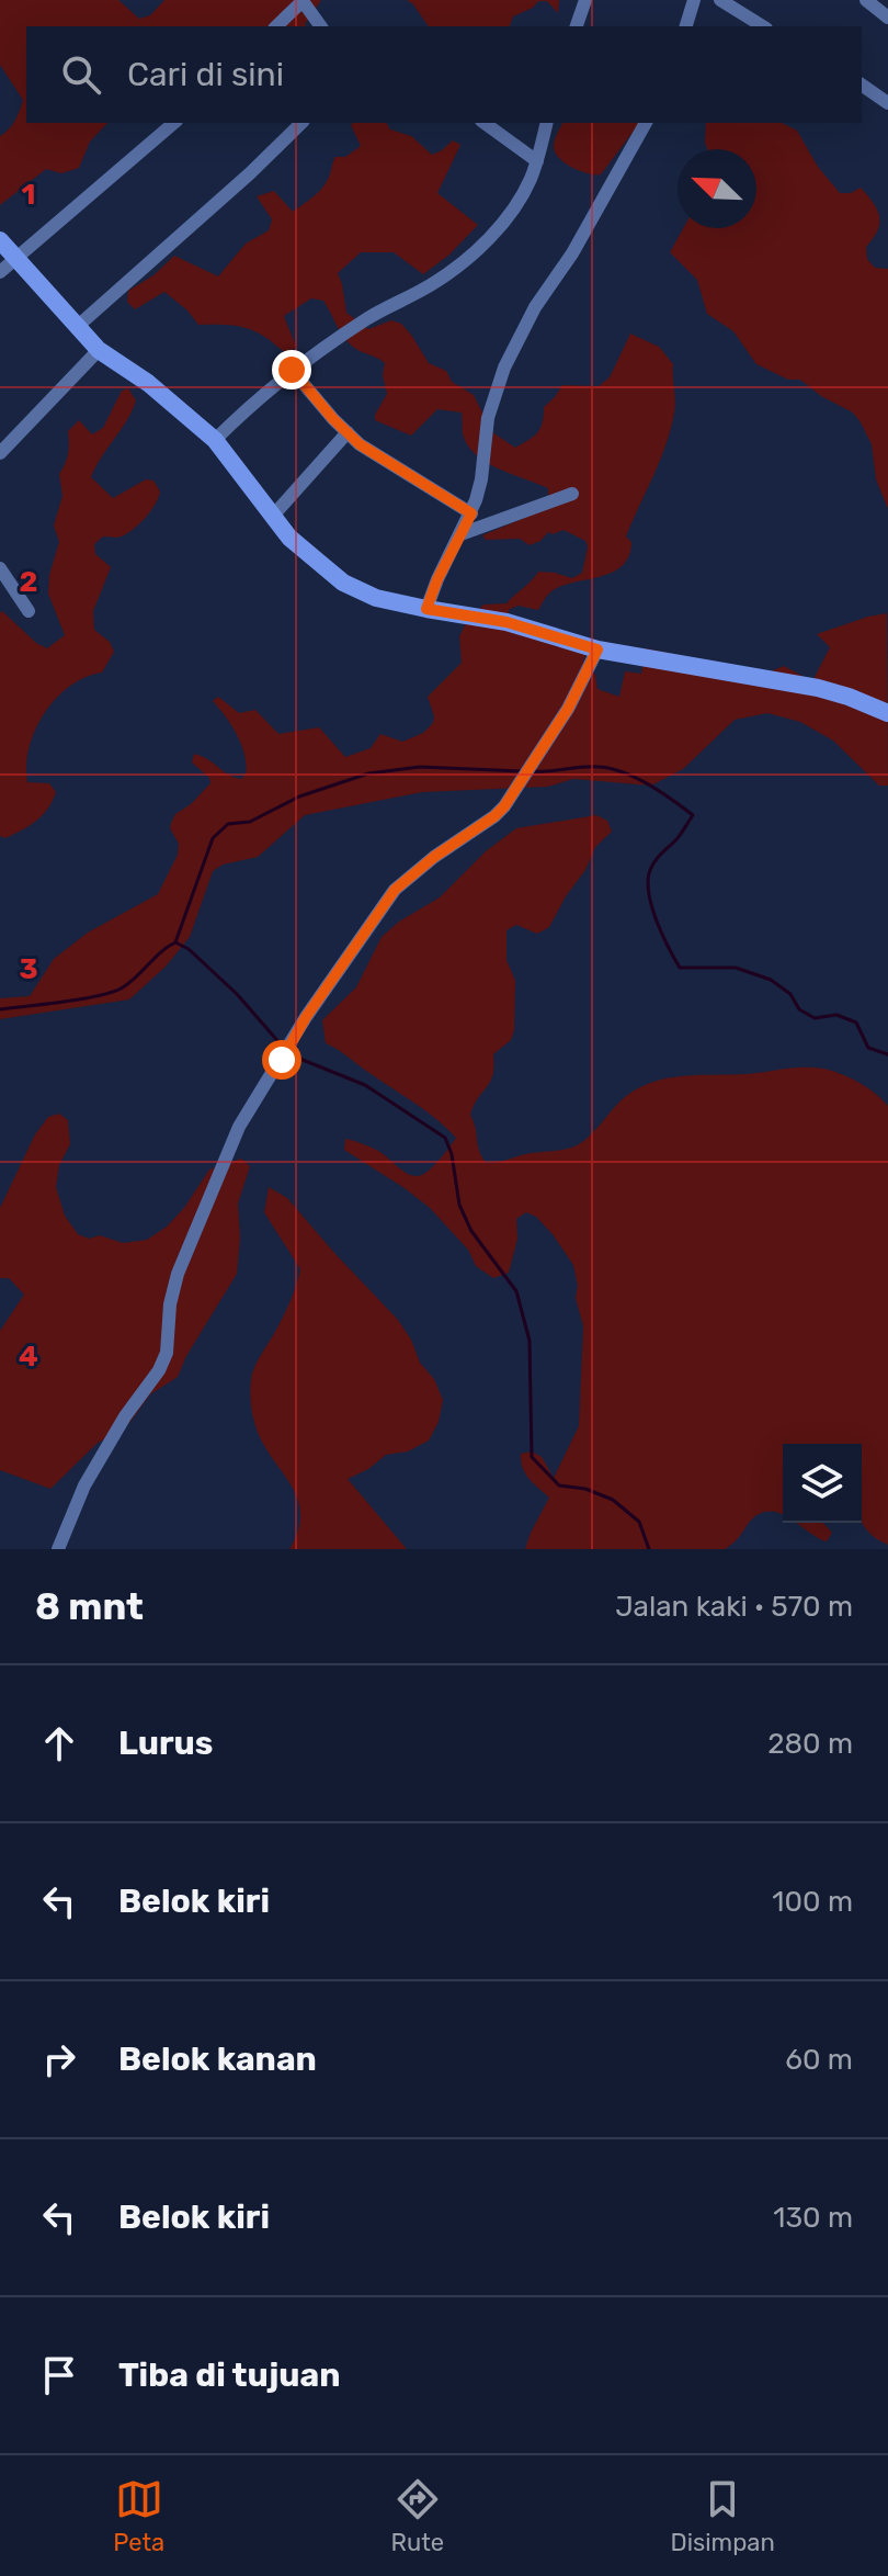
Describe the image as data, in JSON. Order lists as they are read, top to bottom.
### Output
{
  "north": "top left",
  "page": {
    "search": "Cari di sini",
    "heading": ["8 mnt", "Jalan kaki · 570 m"],
    "list": [
      ["Lurus", "280 m"],
      ["Belok kiri", "100 m"],
      ["Belok kanan", "60 m"],
      ["Belok kiri", "130 m"],
      "Tiba di tujuan"
    ],
    "nav": ["Peta", "Rute", "Disimpan"]
  },
  "grid": {
    "rows": [
      "1",
      "2",
      "3",
      "4"
    ]
  }
}
